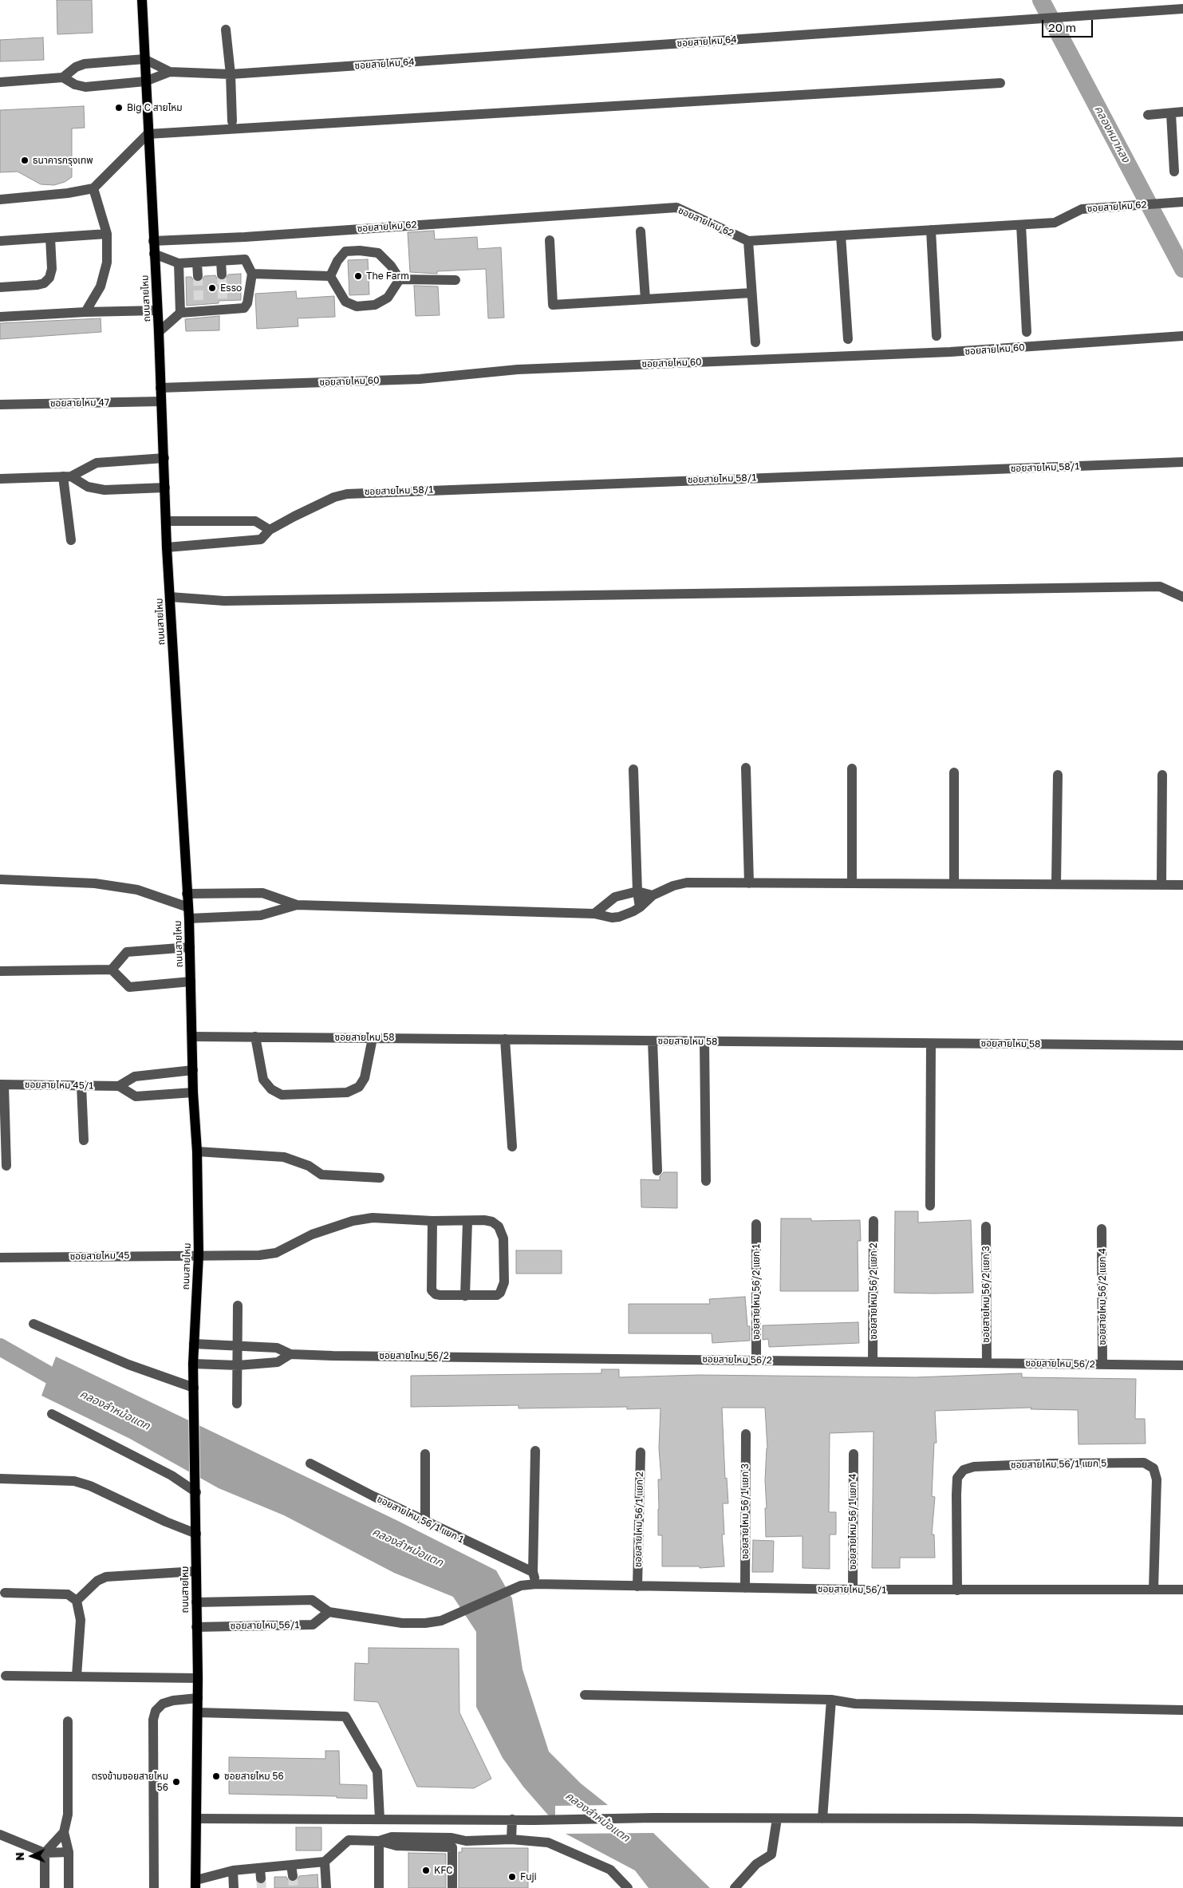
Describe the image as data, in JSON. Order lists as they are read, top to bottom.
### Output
{
  "streets": {
    "main road": ["ถนนสายไหม"],
    "street": [
      "ซอยสายไหม 64",
      "ซอยสายไหม 62",
      "ซอยสายไหม 60",
      "ซอยสายไหม 47",
      "ซอยสายไหม 58/1",
      "ซอยสายไหม 58",
      "ซอยสายไหม 45/1",
      "ซอยสายไหม 45",
      "ซอยสายไหม 56/2 แยก 2",
      "ซอยสายไหม 56/2 แยก 1",
      "ซอยสายไหม 56/2 แยก 3",
      "ซอยสายไหม 56/2 แยก 4",
      "ซอยสายไหม 56/2",
      "ซอยสายไหม 56/1 แยก 5",
      "ซอยสายไหม 56/1 แยก 3",
      "ซอยสายไหม 56/1 แยก 1",
      "ซอยสายไหม 56/1 แยก 2",
      "ซอยสายไหม 56/1 แยก 4",
      "ซอยสายไหม 56/1"
    ]
  },
  "crossings": [
    ["ซอยสายไหม 62", "ถนนสายไหม"],
    ["ถนนสายไหม", "ซอยสายไหม 60"],
    ["ถนนสายไหม", "ซอยสายไหม 47"],
    ["ถนนสายไหม", "ซอยสายไหม 58/1"],
    ["ถนนสายไหม", "ซอยสายไหม 58"],
    ["ถนนสายไหม", "ซอยสายไหม 45"],
    ["ถนนสายไหม", "ซอยสายไหม 56/2"],
    ["ถนนสายไหม", "ซอยสายไหม 56/1"],
    ["ซอยสายไหม 56/2 แยก 2", "ซอยสายไหม 56/2"],
    ["ซอยสายไหม 56/2 แยก 1", "ซอยสายไหม 56/2"],
    ["ซอยสายไหม 56/2 แยก 3", "ซอยสายไหม 56/2"],
    ["ซอยสายไหม 56/2 แยก 4", "ซอยสายไหม 56/2"],
    ["ซอยสายไหม 56/1 แยก 5", "ซอยสายไหม 56/1"],
    ["ซอยสายไหม 56/1 แยก 3", "ซอยสายไหม 56/1"],
    ["ซอยสายไหม 56/1 แยก 2", "ซอยสายไหม 56/1"],
    ["ซอยสายไหม 56/1 แยก 4", "ซอยสายไหม 56/1"]
  ],
  "water": ["คลองหมาหลง", "คลองลำหม้อแตก"],
  "places": [
    "Big C สายไหม",
    "ธนาคารกรุงเทพ",
    "The Farm",
    "Esso",
    "ซอยสายไหม 56",
    "ตรงข้ามซอยสายไหม 56",
    "KFC",
    "Fuji"
  ],
  "scale_bar": "20 m",
  "north": "left"
}
